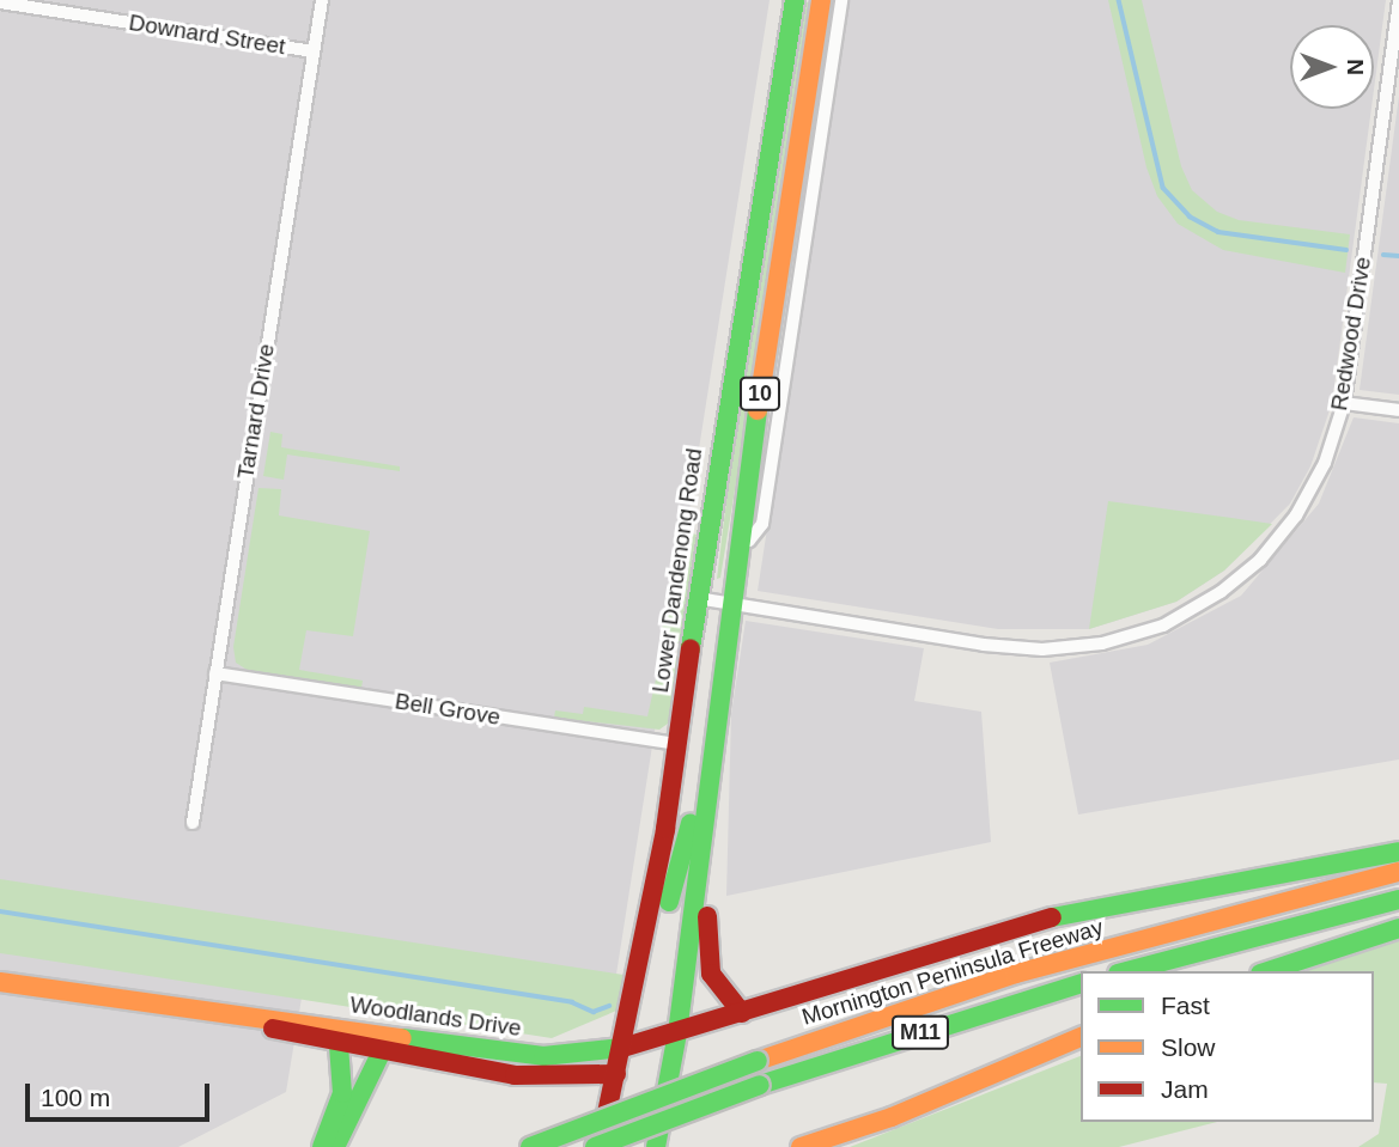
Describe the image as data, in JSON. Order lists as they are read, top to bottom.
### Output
{
  "streets": {
    "main road": [
      "10",
      "Lower Dandenong Road",
      "Mornington Peninsula Freeway",
      "Woodlands Drive",
      "M11"
    ],
    "street": [
      "Downard Street",
      "Redwood Drive",
      "Tarnard Drive",
      "Bell Grove"
    ]
  },
  "crossings": [
    ["Downard Street", "Tarnard Drive"],
    ["Redwood Drive", "10"],
    ["Redwood Drive", "Lower Dandenong Road"],
    ["10", "Woodlands Drive"],
    ["Tarnard Drive", "Bell Grove"],
    ["Lower Dandenong Road", "Bell Grove"],
    ["Lower Dandenong Road", "Woodlands Drive"]
  ],
  "legend": ["Fast", "Slow", "Jam"],
  "scale_bar": "100 m",
  "north": "right"
}
